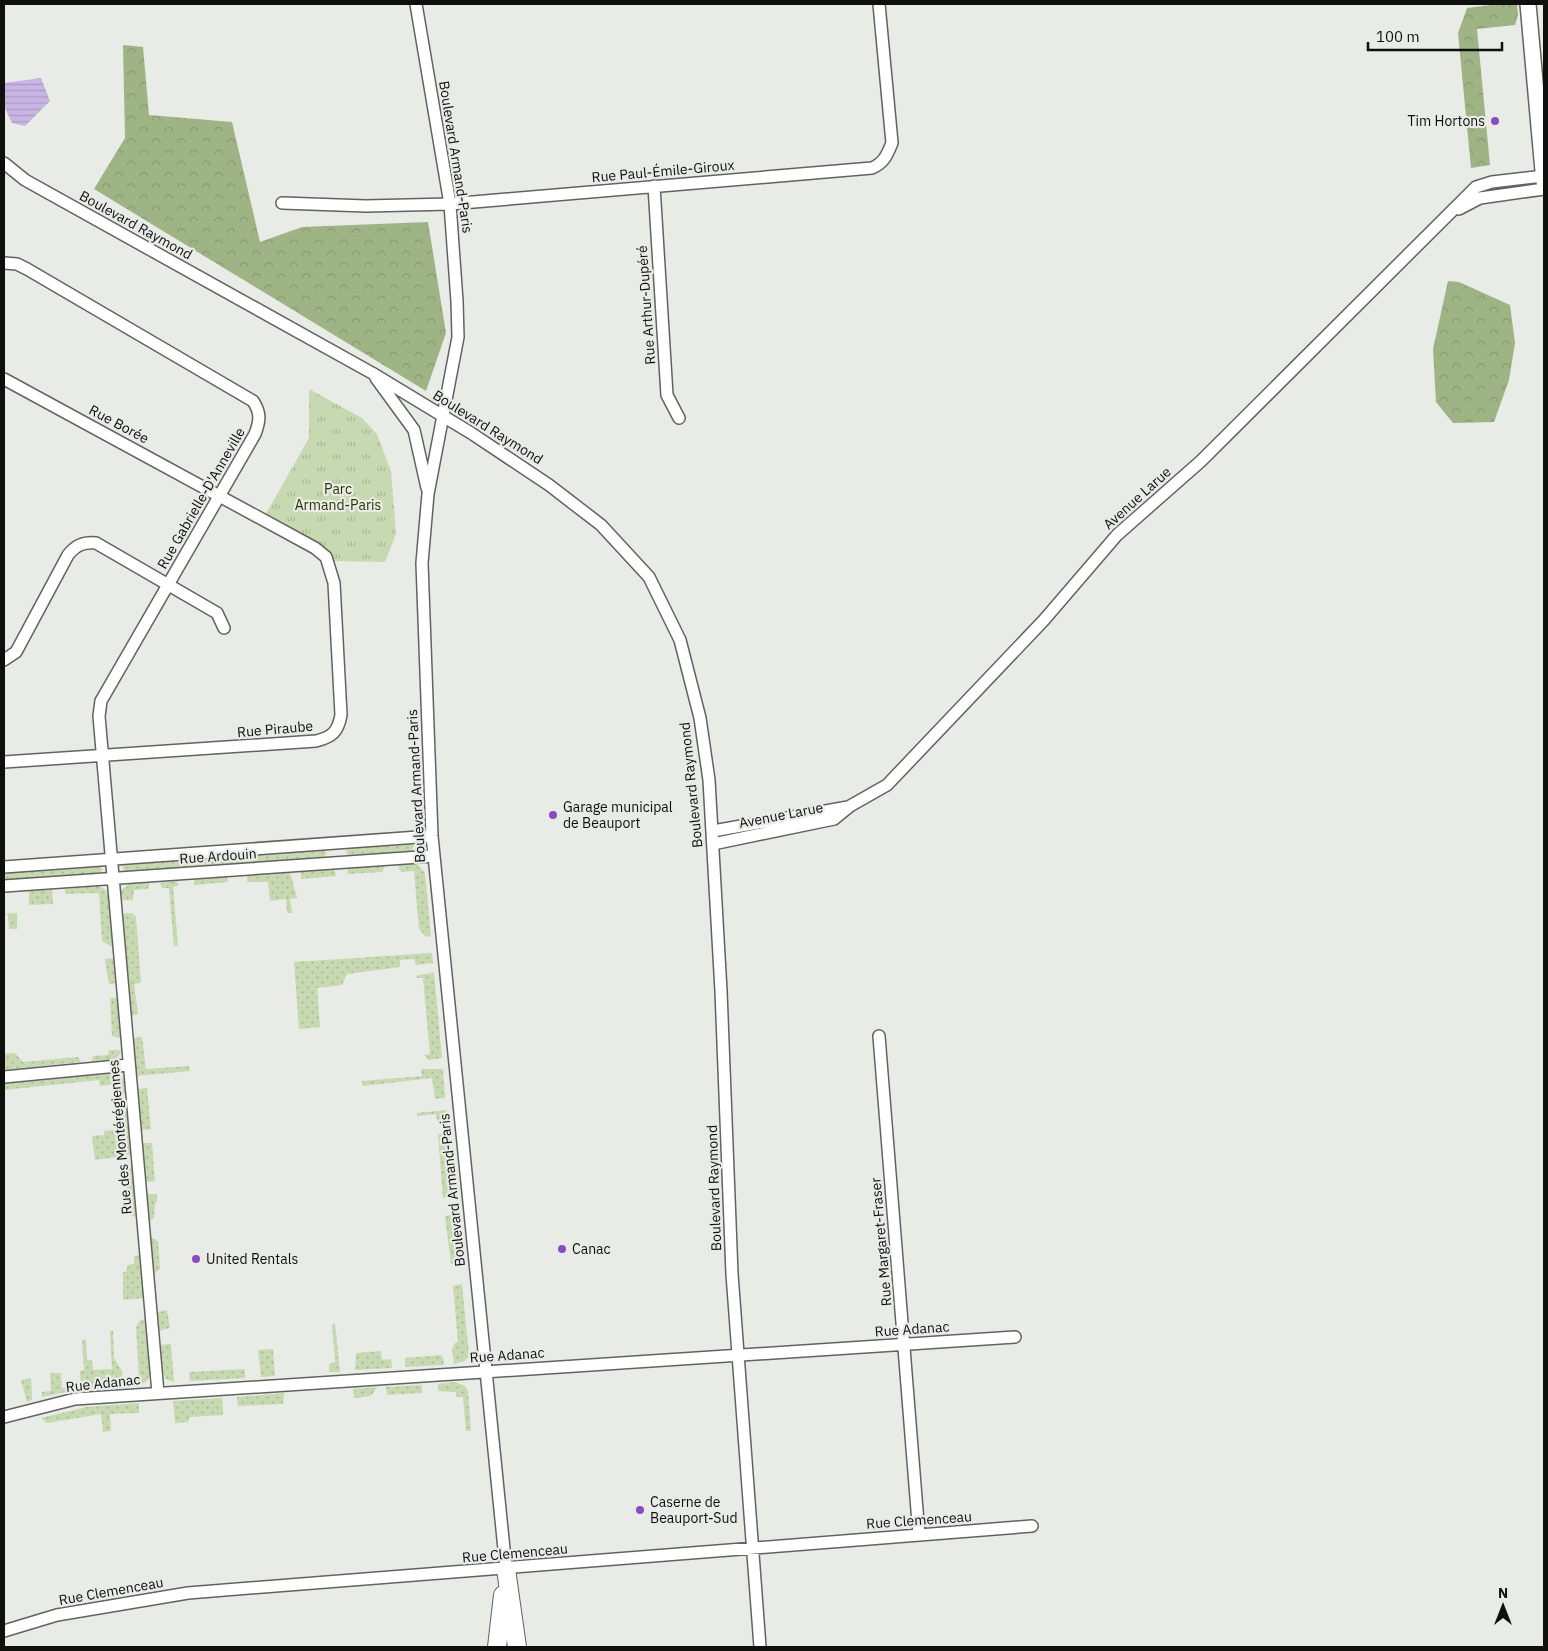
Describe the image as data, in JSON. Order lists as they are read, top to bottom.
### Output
{
  "streets": {
    "street": [
      "Boulevard Armand-Paris",
      "Rue Paul-Émile-Giroux",
      "Boulevard Raymond",
      "Rue Arthur-Dupéré",
      "Rue Borée",
      "Rue Gabrielle-D'Anneville",
      "Avenue Larue",
      "Rue Piraube",
      "Rue Ardouin",
      "Rue des Montérégiennes",
      "Rue Margaret-Fraser",
      "Rue Adanac",
      "Rue Clemenceau"
    ]
  },
  "crossings": [
    ["Boulevard Armand-Paris", "Rue Paul-Émile-Giroux"],
    ["Boulevard Armand-Paris", "Boulevard Raymond"],
    ["Boulevard Armand-Paris", "Rue Ardouin"],
    ["Boulevard Armand-Paris", "Rue Adanac"],
    ["Boulevard Armand-Paris", "Rue Clemenceau"],
    ["Rue Paul-Émile-Giroux", "Rue Arthur-Dupéré"],
    ["Boulevard Raymond", "Avenue Larue"],
    ["Boulevard Raymond", "Rue Adanac"],
    ["Boulevard Raymond", "Rue Clemenceau"],
    ["Rue Borée", "Rue Gabrielle-D'Anneville"],
    ["Rue Borée", "Rue Piraube"],
    ["Rue Gabrielle-D'Anneville", "Rue Piraube"],
    ["Rue Gabrielle-D'Anneville", "Rue Ardouin"],
    ["Rue Gabrielle-D'Anneville", "Rue des Montérégiennes"],
    ["Rue Ardouin", "Rue des Montérégiennes"],
    ["Rue des Montérégiennes", "Rue Adanac"],
    ["Rue Margaret-Fraser", "Rue Adanac"],
    ["Rue Margaret-Fraser", "Rue Clemenceau"]
  ],
  "parks": ["Parc Armand-Paris"],
  "places": [
    "Tim Hortons",
    "Garage municipal de Beauport",
    "Canac",
    "United Rentals",
    "Caserne de Beauport-Sud"
  ],
  "scale_bar": "100 m",
  "north": "top"
}
